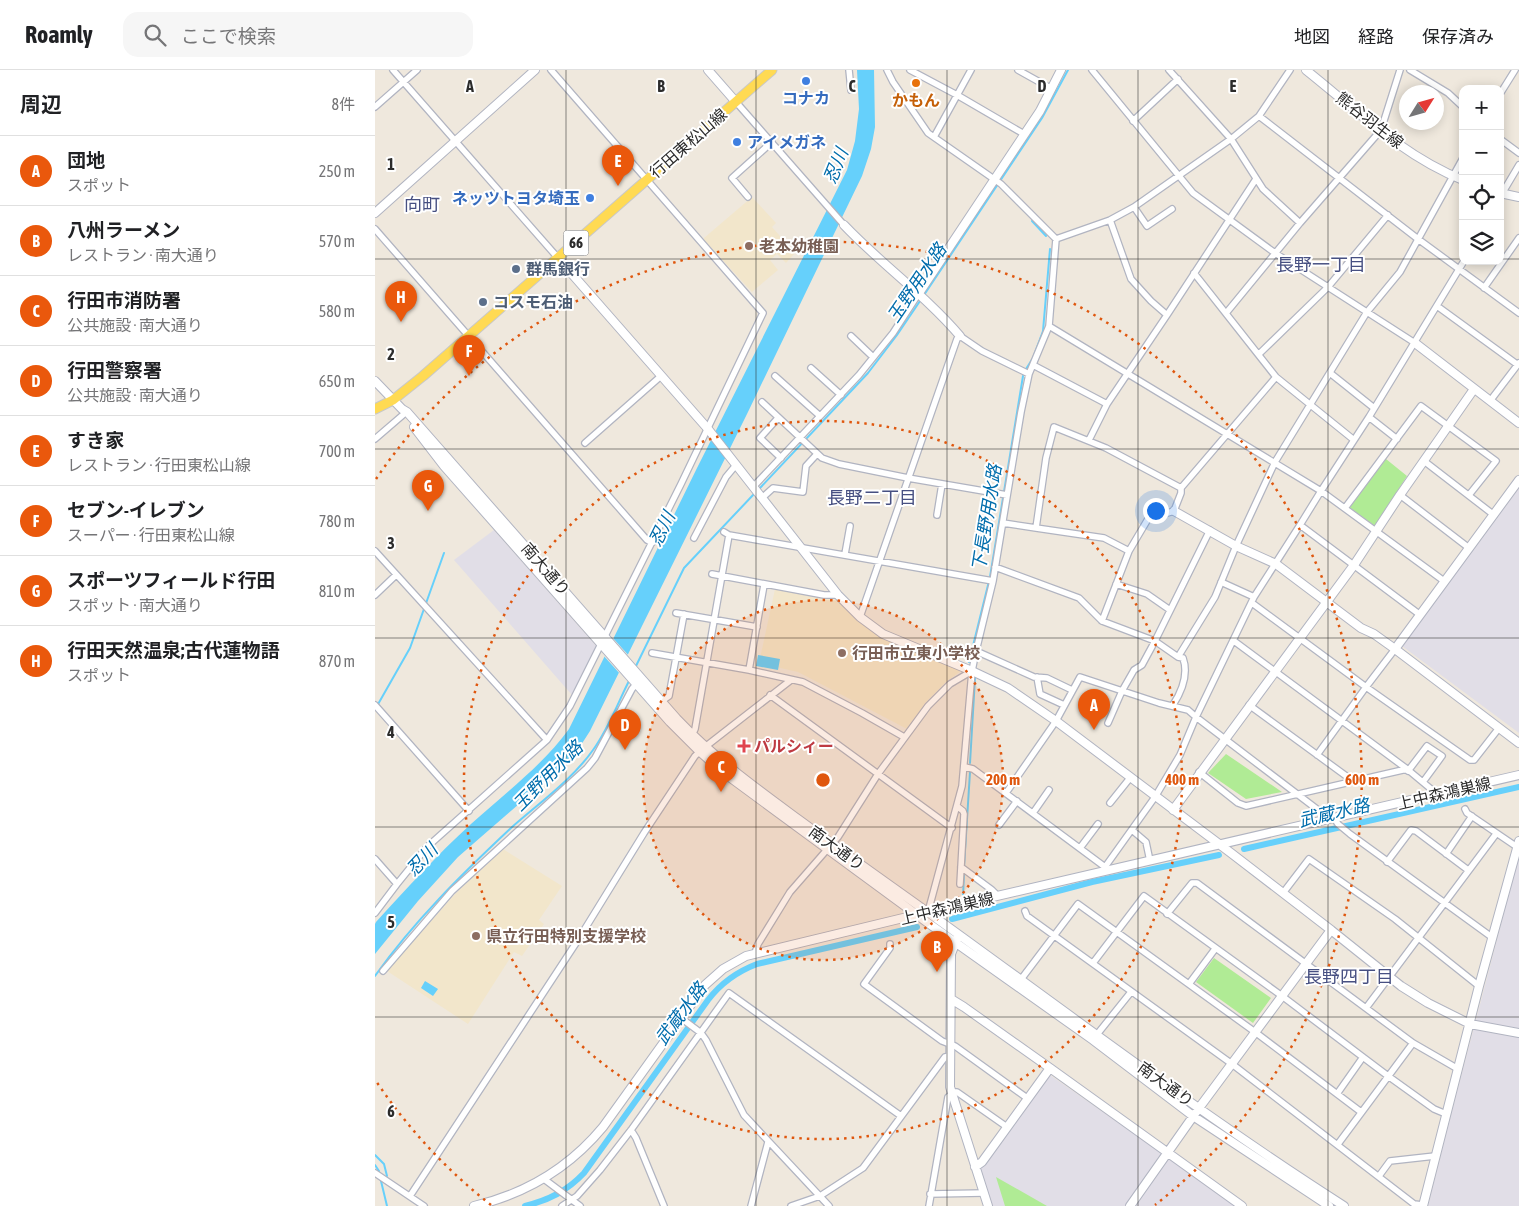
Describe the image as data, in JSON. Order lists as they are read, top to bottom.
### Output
{
  "streets": {
    "main road": ["行田東松山線", "66"],
    "street": ["熊谷羽生線", "南大通り", "上中森鴻巣線"]
  },
  "crossings": [
    ["行田東松山線", "南大通り"],
    ["南大通り", "上中森鴻巣線"]
  ],
  "districts": [
    "向町",
    "長野一丁目",
    "長野二丁目",
    "長野四丁目"
  ],
  "water": [
    "忍川",
    "玉野用水路",
    "下長野用水路",
    "武蔵水路"
  ],
  "places": {
    "other": [
      "コナカ",
      "かもん",
      "アイメガネ",
      "ネッツトヨタ埼玉",
      "老本幼稚園",
      "群馬銀行",
      "コスモ石油",
      "行田市立東小学校",
      "県立行田特別支援学校"
    ],
    "health": ["パルシィー"]
  },
  "north": "top right",
  "page": {
    "header": "Roamly",
    "search": "ここで検索",
    "nav": ["地図", "経路", "保存済み"],
    "heading": ["周辺", "8件"],
    "map_buttons": ["+", "−"],
    "list": [
      {
        "mark": "A",
        "name": "団地",
        "note": "スポット",
        "value": "250 m"
      },
      {
        "mark": "B",
        "name": "八州ラーメン",
        "note": "レストラン · 南大通り",
        "value": "570 m"
      },
      {
        "mark": "C",
        "name": "行田市消防署",
        "note": "公共施設 · 南大通り",
        "value": "580 m"
      },
      {
        "mark": "D",
        "name": "行田警察署",
        "note": "公共施設 · 南大通り",
        "value": "650 m"
      },
      {
        "mark": "E",
        "name": "すき家",
        "note": "レストラン · 行田東松山線",
        "value": "700 m"
      },
      {
        "mark": "F",
        "name": "セブン-イレブン",
        "note": "スーパー · 行田東松山線",
        "value": "780 m"
      },
      {
        "mark": "G",
        "name": "スポーツフィールド行田",
        "note": "スポット · 南大通り",
        "value": "810 m"
      },
      {
        "mark": "H",
        "name": "行田天然温泉;古代蓮物語",
        "note": "スポット",
        "value": "870 m"
      }
    ],
    "pins": [
      "E",
      "H",
      "F",
      "G",
      "A",
      "D",
      "C",
      "B"
    ]
  },
  "grid": {
    "columns": [
      "A",
      "B",
      "C",
      "D",
      "E"
    ],
    "rows": [
      "1",
      "2",
      "3",
      "4",
      "5",
      "6"
    ]
  },
  "rings": ["200 m", "400 m", "600 m"]
}
